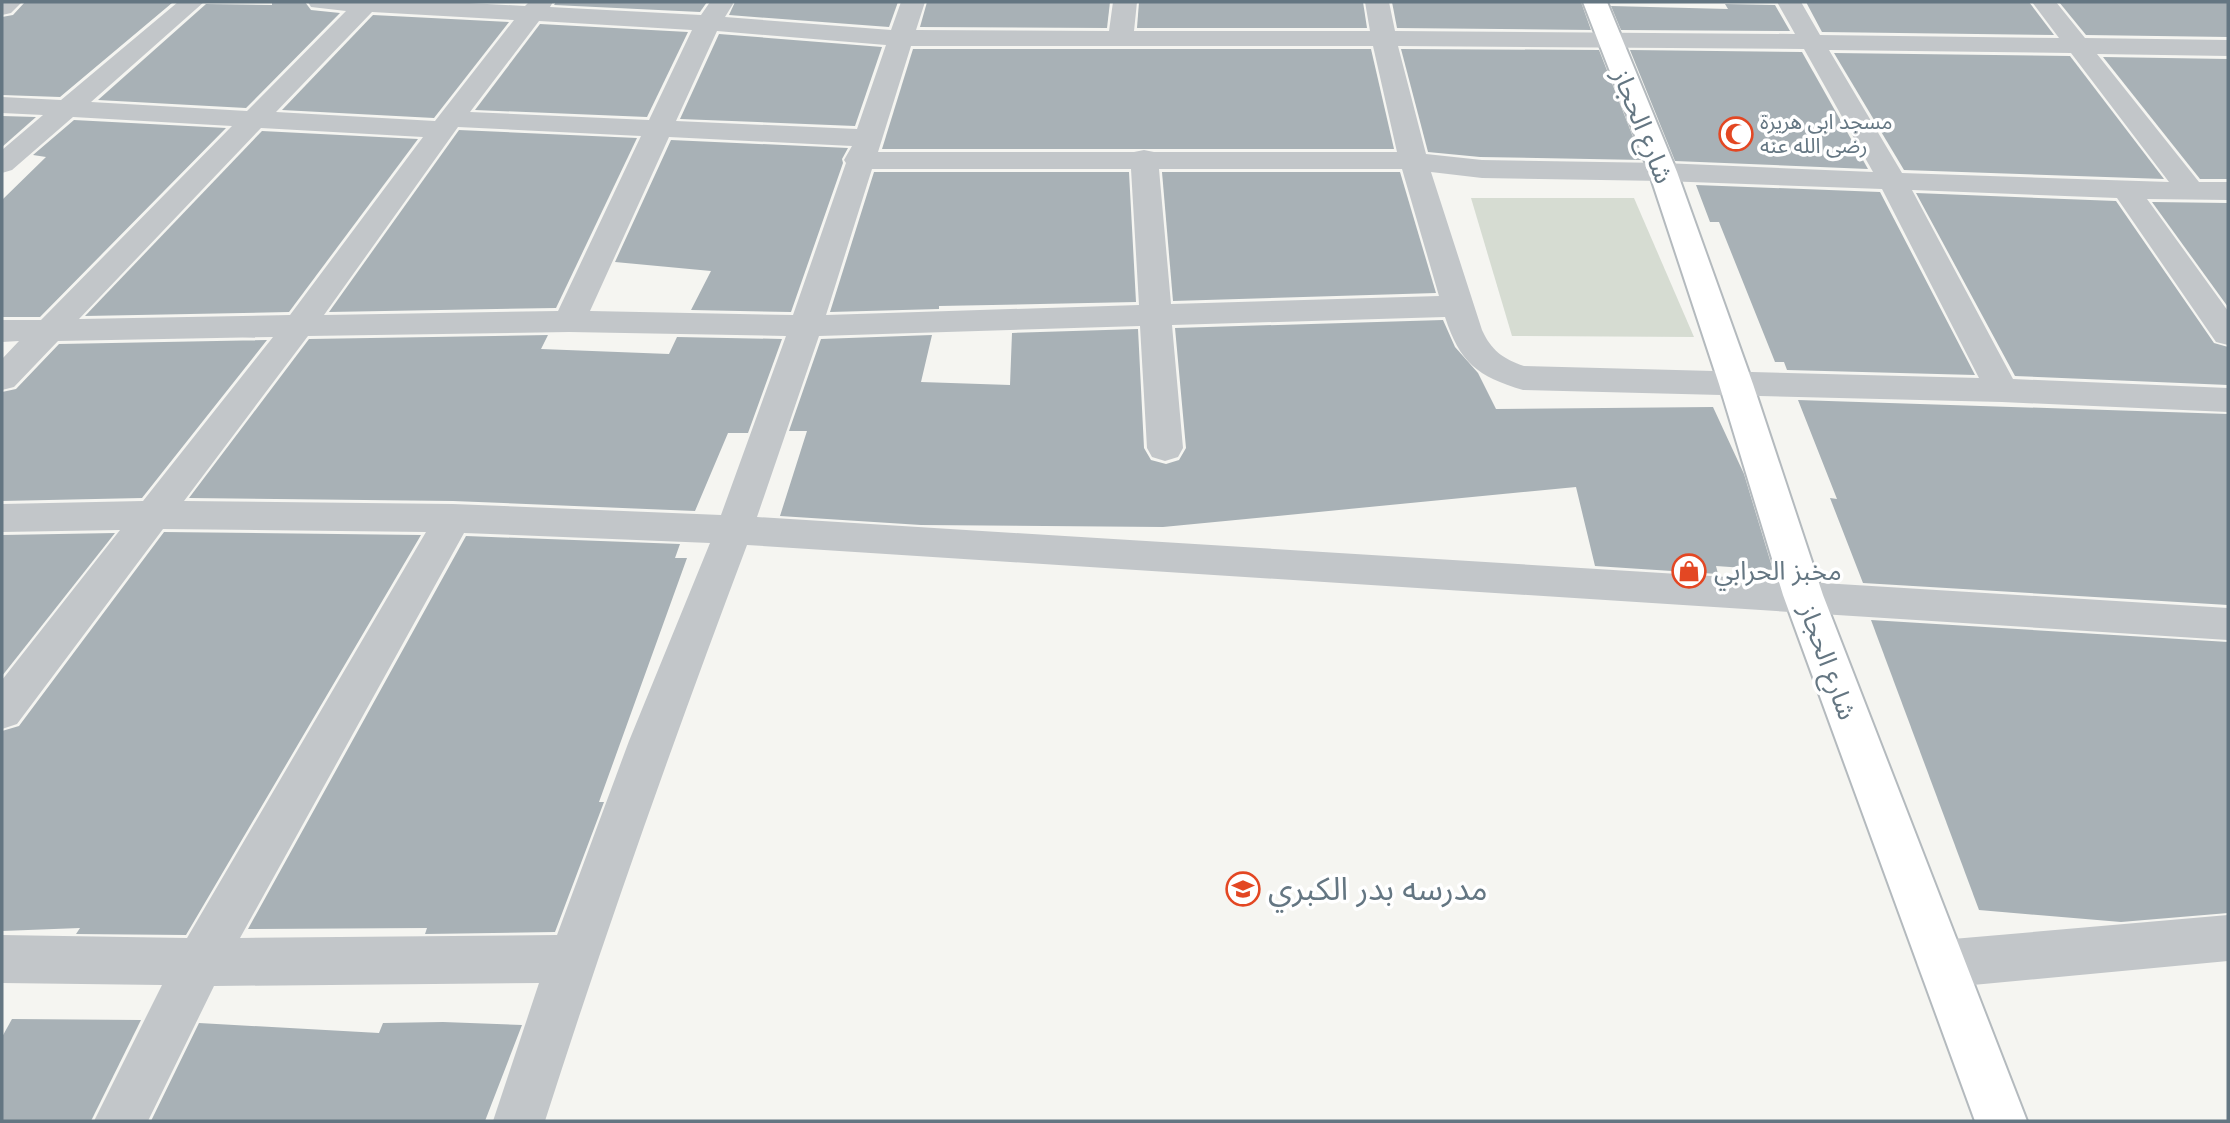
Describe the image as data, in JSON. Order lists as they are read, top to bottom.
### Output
{
  "streets": {
    "main road": ["شارع الحجاز"]
  },
  "places": {
    "mosque": ["مسجد ابي هريرة رضى الله عنه"],
    "shop": ["مخبز الحرابي"],
    "school or university": ["مدرسه بدر الكبري"]
  }
}
